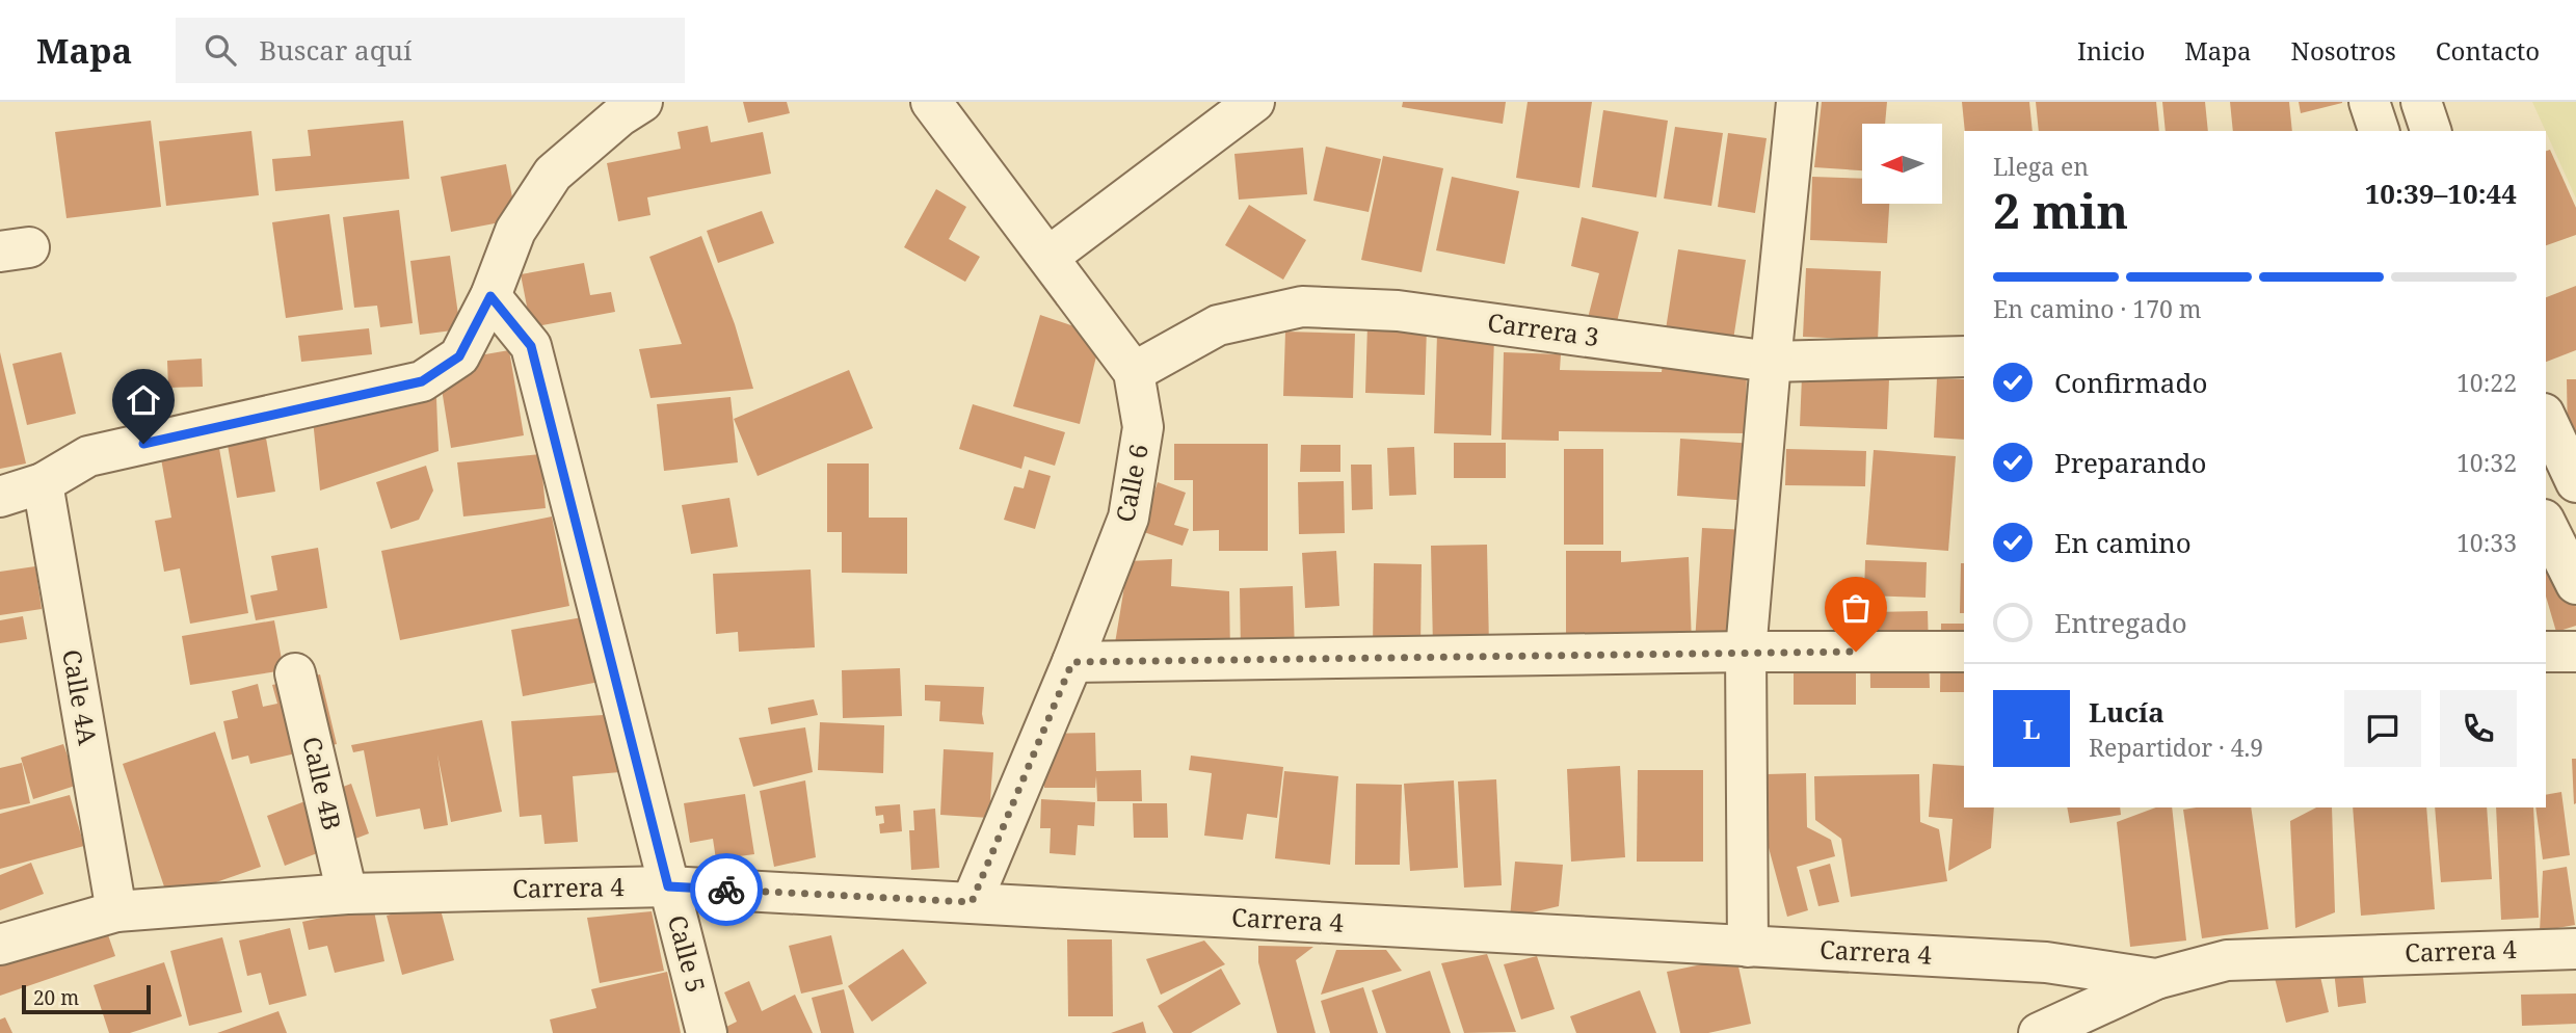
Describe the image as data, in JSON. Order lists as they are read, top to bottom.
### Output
{
  "streets": {
    "street": [
      "Carrera 3",
      "Calle 6",
      "Calle 4A",
      "Calle 4B",
      "Carrera 4",
      "Calle 5"
    ]
  },
  "crossings": [
    ["Carrera 3", "Calle 6"],
    ["Calle 6", "Carrera 4"],
    ["Calle 4A", "Carrera 4"],
    ["Calle 4B", "Carrera 4"],
    ["Carrera 4", "Calle 5"]
  ],
  "scale_bar": "20 m",
  "north": "left",
  "page": {
    "header": "Mapa",
    "search": "Buscar aquí",
    "nav": [
      "Inicio",
      "Mapa",
      "Nosotros",
      "Contacto"
    ],
    "heading": ["2 min", "Llega en", "10:39–10:44"],
    "panel": ["Lucía", "Repartidor · 4.9"],
    "bar": "En camino · 170 m",
    "list": [
      ["Confirmado", "10:22"],
      ["Preparando", "10:32"],
      ["En camino", "10:33"],
      "Entregado"
    ],
    "round": "L",
    "scale": "20 m"
  }
}
